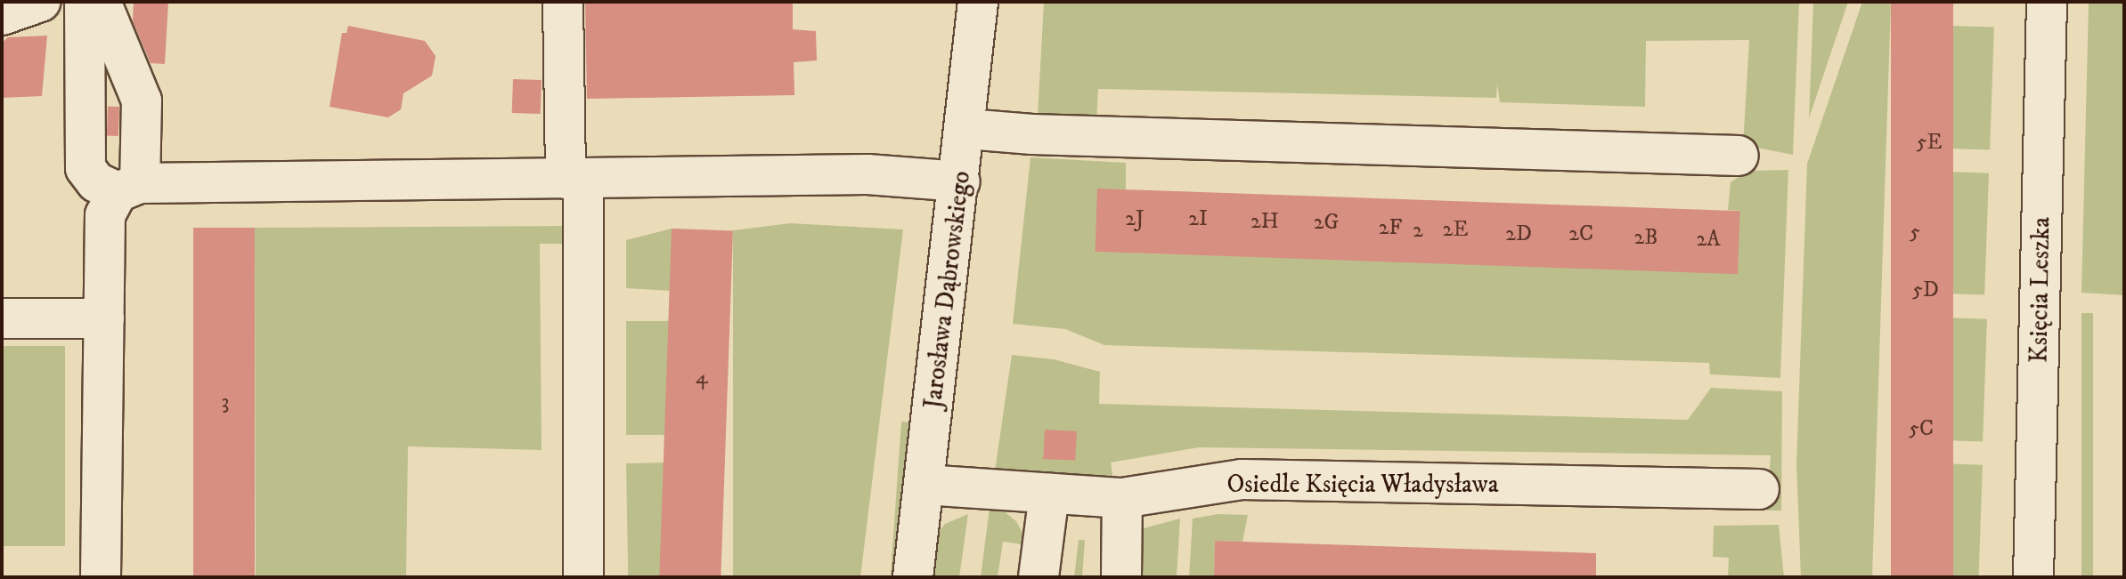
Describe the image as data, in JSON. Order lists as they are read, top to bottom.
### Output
{
  "streets": {
    "street": ["Jarosława Dąbrowskiego", "Księcia Leszka", "Osiedle Księcia Władysława"]
  },
  "crossings": [
    ["Jarosława Dąbrowskiego", "Osiedle Księcia Władysława"]
  ],
  "house_numbers": [
    "5E",
    "2J",
    "2I",
    "2H",
    "2G",
    "2F",
    "2E",
    "2",
    "5",
    "2D",
    "2C",
    "2B",
    "2A",
    "5D",
    "4",
    "3",
    "5C"
  ]
}
